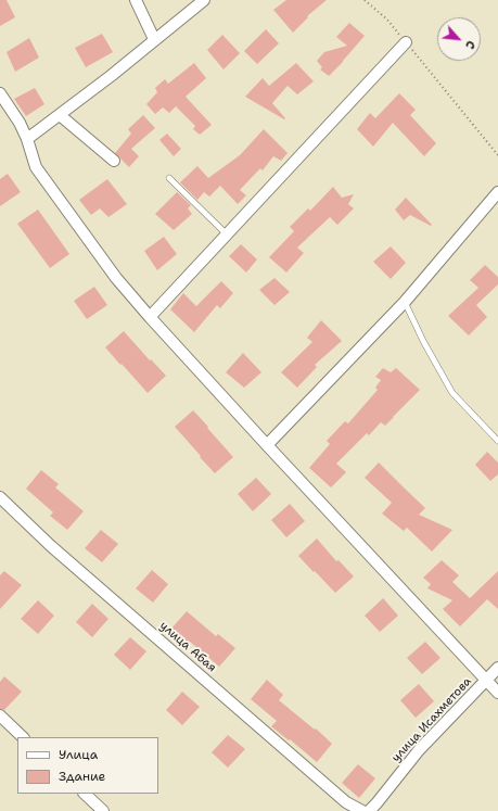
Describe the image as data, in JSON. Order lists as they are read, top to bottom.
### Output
{
  "streets": {
    "street": ["улица Абая", "улица Исахметова"]
  },
  "legend": ["Улица", "Здание"],
  "north": "bottom right"
}
